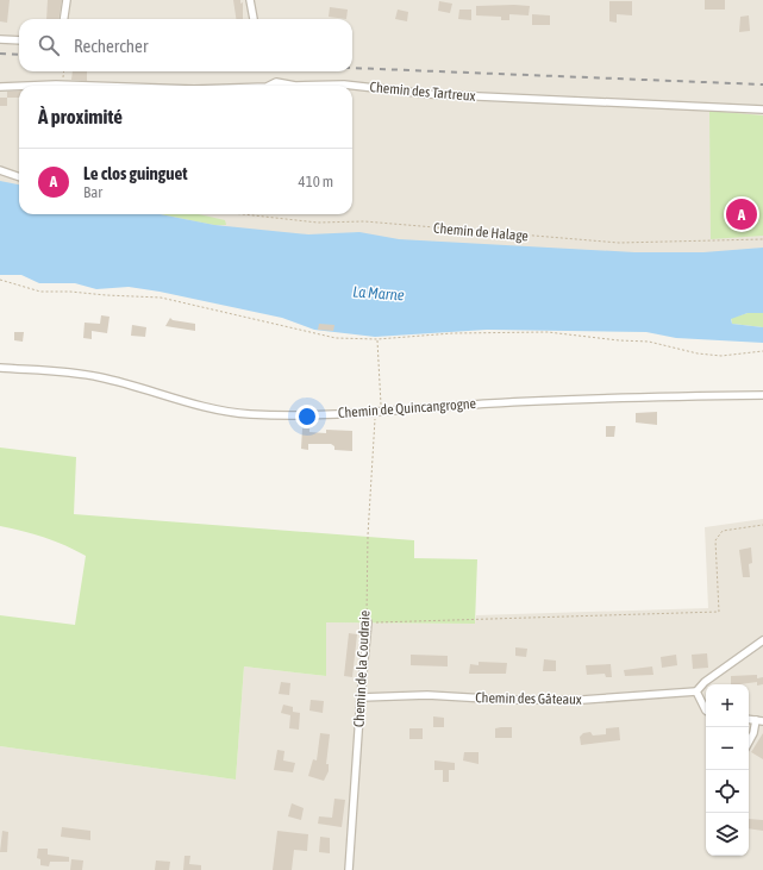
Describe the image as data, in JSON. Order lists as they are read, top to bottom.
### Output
{
  "streets": {
    "street": [
      "Chemin des Tartreux",
      "Chemin de Quincangrogne",
      "Chemin de la Coudraie",
      "Chemin des Gâteaux"
    ],
    "path": ["Chemin de Halage"]
  },
  "crossings": [
    ["Chemin de Quincangrogne", "Chemin de la Coudraie"],
    ["Chemin de la Coudraie", "Chemin des Gâteaux"]
  ],
  "water": ["La Marne"],
  "page": {
    "search": "Rechercher",
    "heading": "À proximité",
    "list": [
      {
        "mark": "A",
        "name": "Le clos guinguet",
        "note": "Bar",
        "value": "410 m"
      }
    ],
    "pins": "A",
    "map_buttons": ["+", "−"]
  }
}
